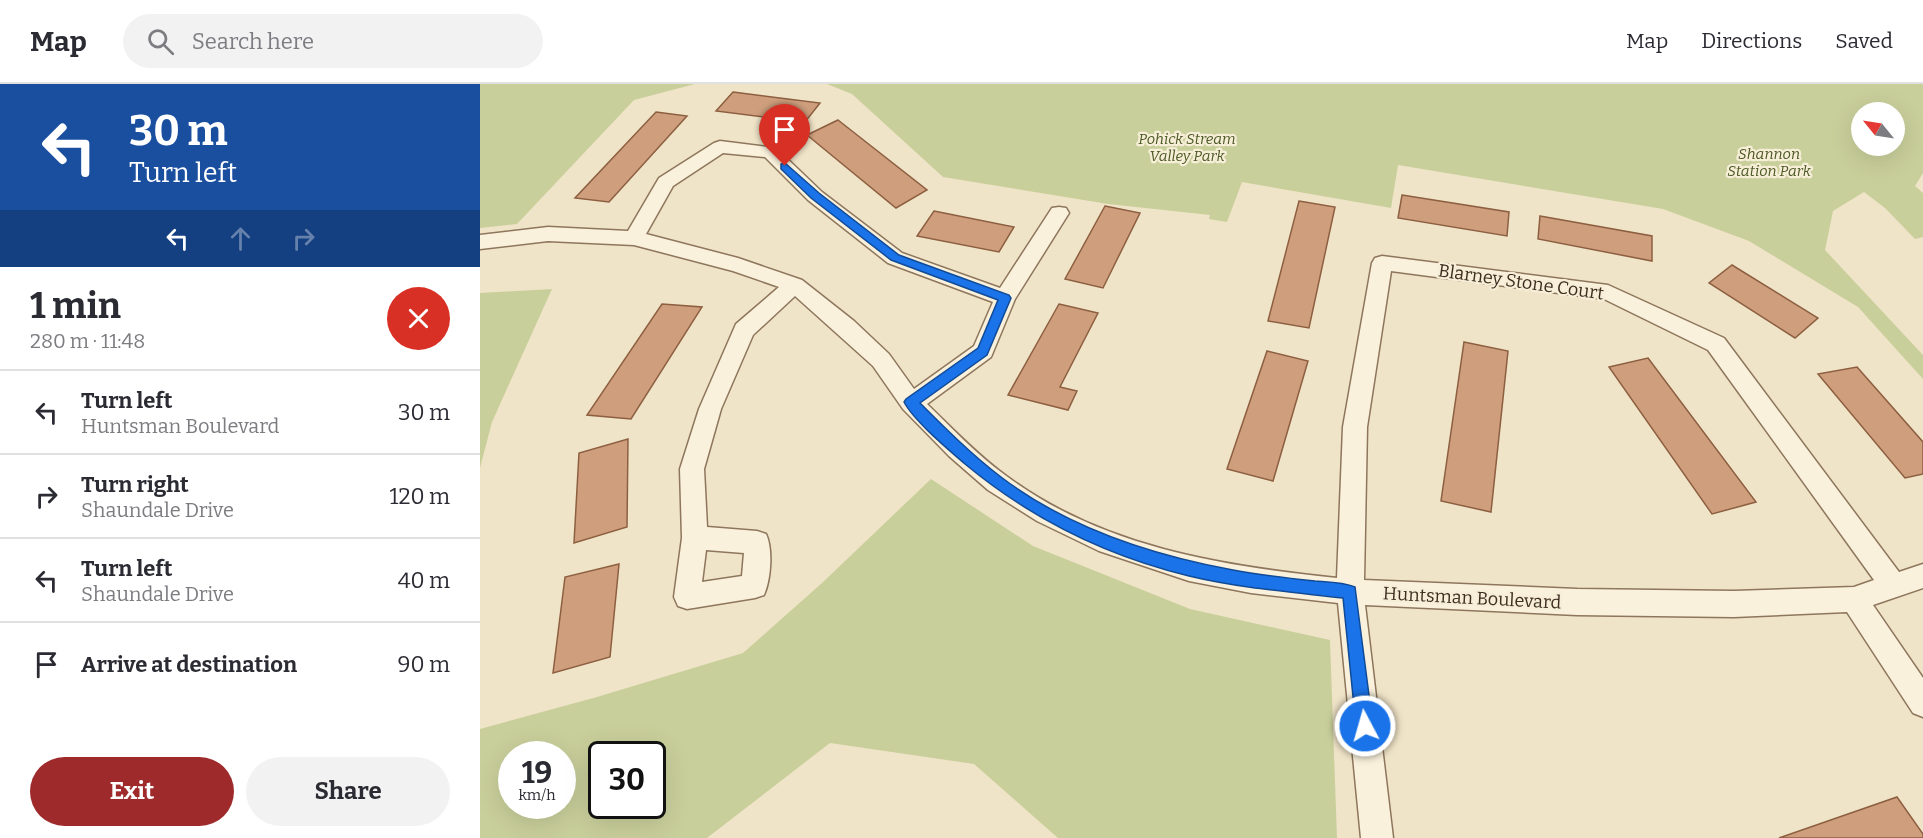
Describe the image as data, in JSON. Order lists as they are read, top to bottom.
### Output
{
  "streets": {
    "street": ["Blarney Stone Court", "Huntsman Boulevard"]
  },
  "crossings": [
    ["Blarney Stone Court", "Huntsman Boulevard"]
  ],
  "parks": ["Pohick Stream Valley Park", "Shannon Station Park"],
  "north": "top left",
  "page": {
    "header": "Map",
    "search": "Search here",
    "nav": ["Map", "Directions", "Saved"],
    "turn": ["30 m", "Turn left"],
    "heading": ["1 min", "280 m · 11:48"],
    "list": [
      {
        "name": "Turn left",
        "note": "Huntsman Boulevard",
        "value": "30 m"
      },
      {
        "name": "Turn right",
        "note": "Shaundale Drive",
        "value": "120 m"
      },
      {
        "name": "Turn left",
        "note": "Shaundale Drive",
        "value": "40 m"
      },
      {
        "name": "Arrive at destination",
        "value": "90 m"
      }
    ],
    "speed": "19 km/h",
    "limit": "30",
    "buttons": ["Exit", "Share"]
  }
}
